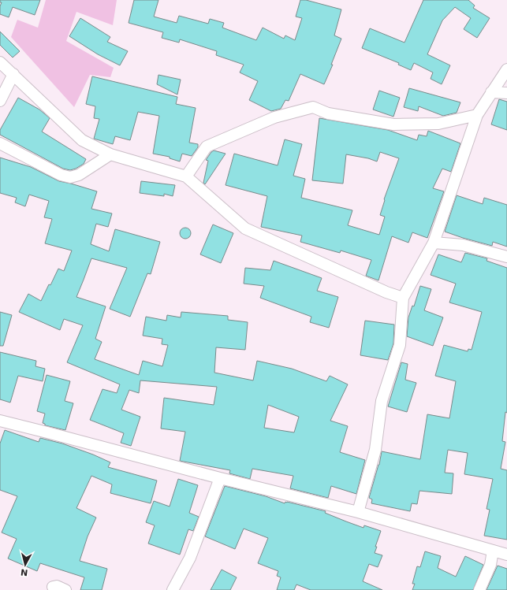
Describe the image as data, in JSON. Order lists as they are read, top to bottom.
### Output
{
  "north": "bottom"
}
